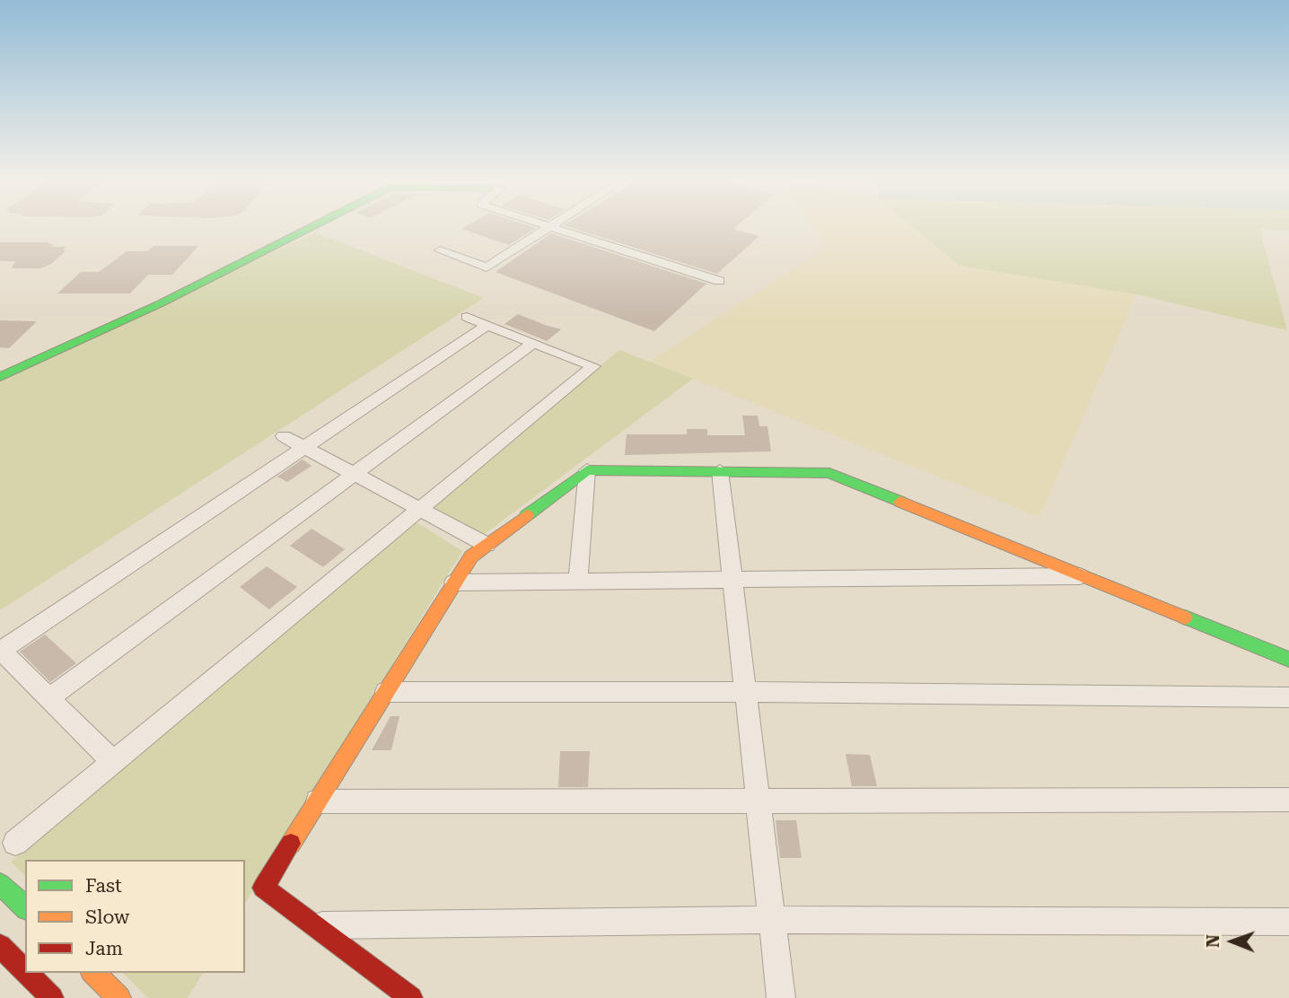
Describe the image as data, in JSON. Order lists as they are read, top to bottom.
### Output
{
  "legend": ["Fast", "Slow", "Jam"],
  "north": "left"
}
